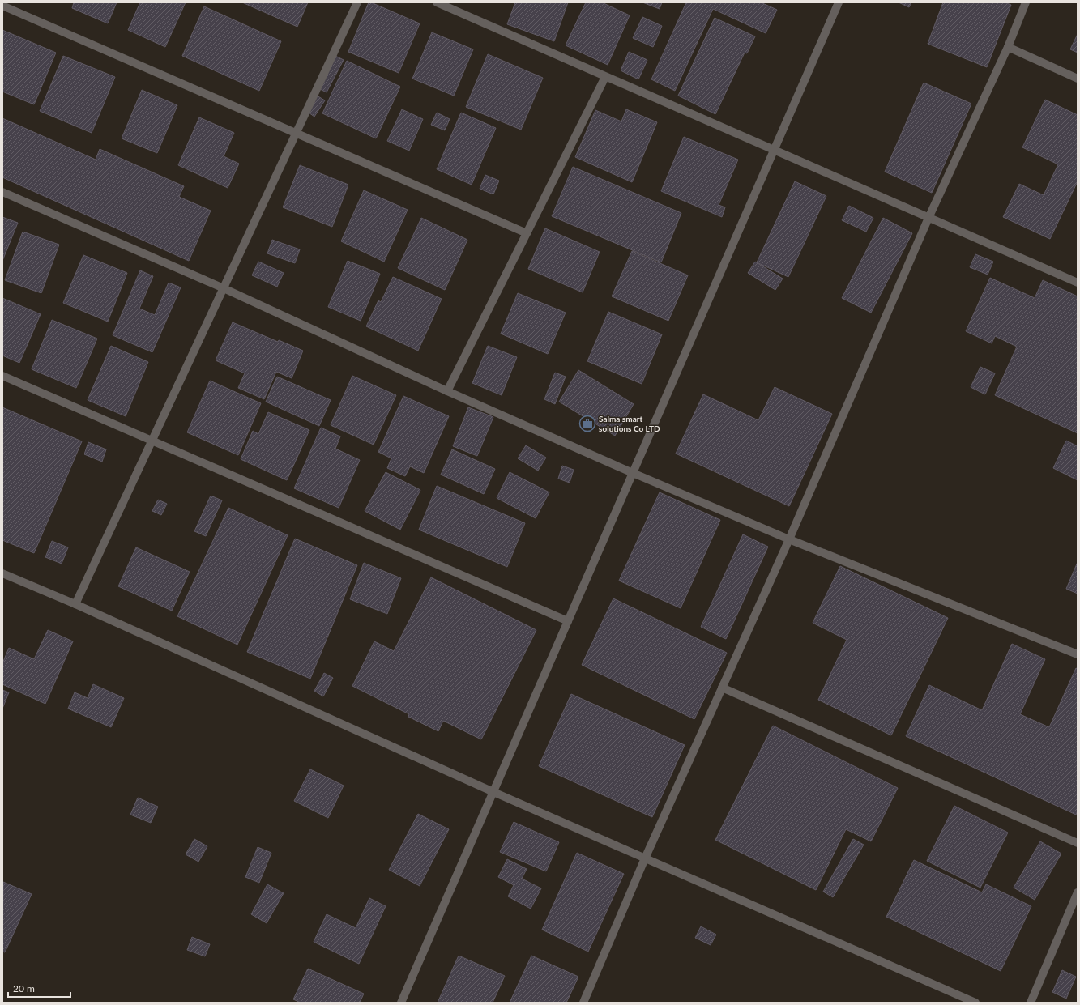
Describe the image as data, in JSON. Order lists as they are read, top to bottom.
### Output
{
  "places": {
    "office": ["Salma smart solutions Co LTD"]
  },
  "scale_bar": "20 m"
}
